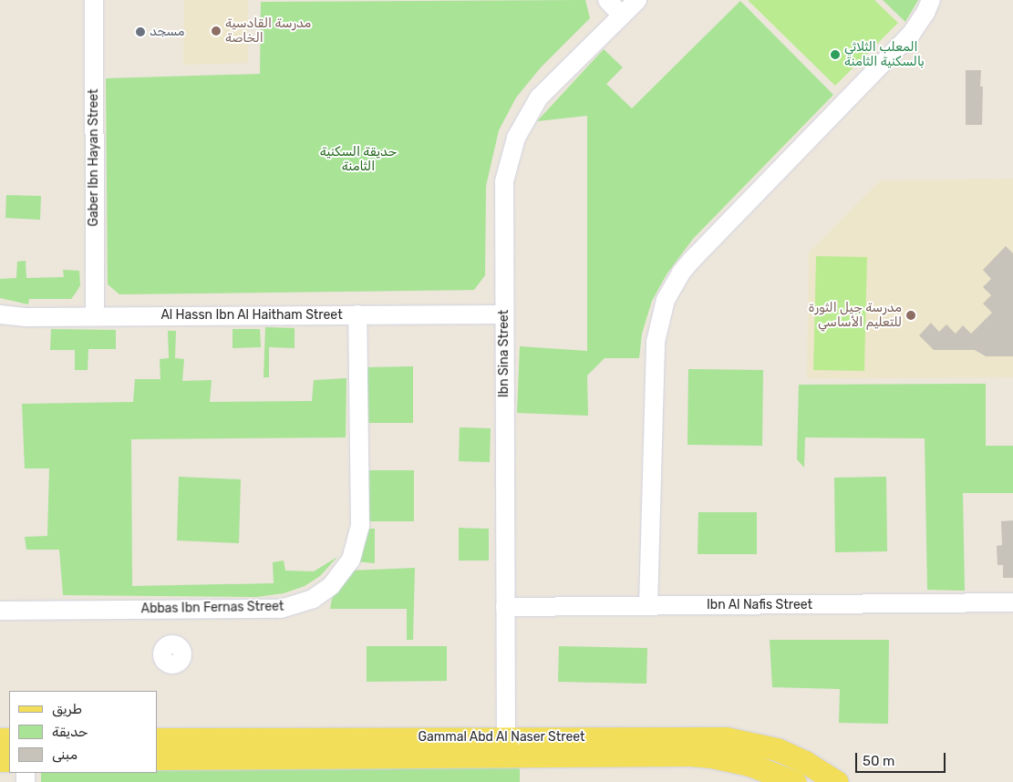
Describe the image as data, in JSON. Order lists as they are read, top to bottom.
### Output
{
  "streets": {
    "main road": ["Gammal Abd Al Naser Street"],
    "street": [
      "Gaber Ibn Hayan Street",
      "Al Hassn Ibn Al Haitham Street",
      "Ibn Sina Street",
      "Ibn Al Nafis Street",
      "Abbas Ibn Fernas Street"
    ]
  },
  "crossings": [
    ["Gaber Ibn Hayan Street", "Al Hassn Ibn Al Haitham Street"],
    ["Al Hassn Ibn Al Haitham Street", "Ibn Sina Street"],
    ["Al Hassn Ibn Al Haitham Street", "Abbas Ibn Fernas Street"],
    ["Ibn Sina Street", "Ibn Al Nafis Street"],
    ["Ibn Sina Street", "Gammal Abd Al Naser Street"]
  ],
  "parks": ["حديقة السكنية الثامنة"],
  "places": [
    "مدرسة القادسية الخاصة",
    "مسجد",
    "المعلب الثلاثي بالسكنية الثامنة",
    "مدرسة جيل الثورة للتعليم الأساسي"
  ],
  "legend": ["طريق", "حديقة", "مبنى"],
  "scale_bar": "50 m"
}
